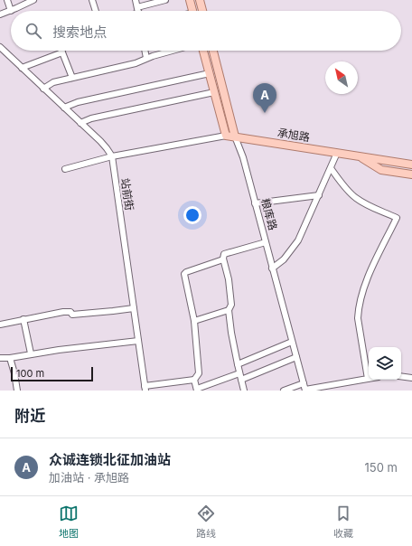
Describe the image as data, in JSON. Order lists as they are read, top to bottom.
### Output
{
  "streets": {
    "main road": ["承旭路", "粮库路"],
    "street": ["站前街"]
  },
  "crossings": [
    ["承旭路", "粮库路"]
  ],
  "scale_bar": "100 m",
  "north": "top left",
  "page": {
    "search": "搜索地点",
    "pins": "A",
    "scale": "100 m",
    "heading": "附近",
    "list": [
      {
        "mark": "A",
        "name": "众诚连锁北征加油站",
        "note": "加油站 · 承旭路",
        "value": "150 m"
      }
    ],
    "nav": ["地图", "路线", "收藏"]
  }
}
